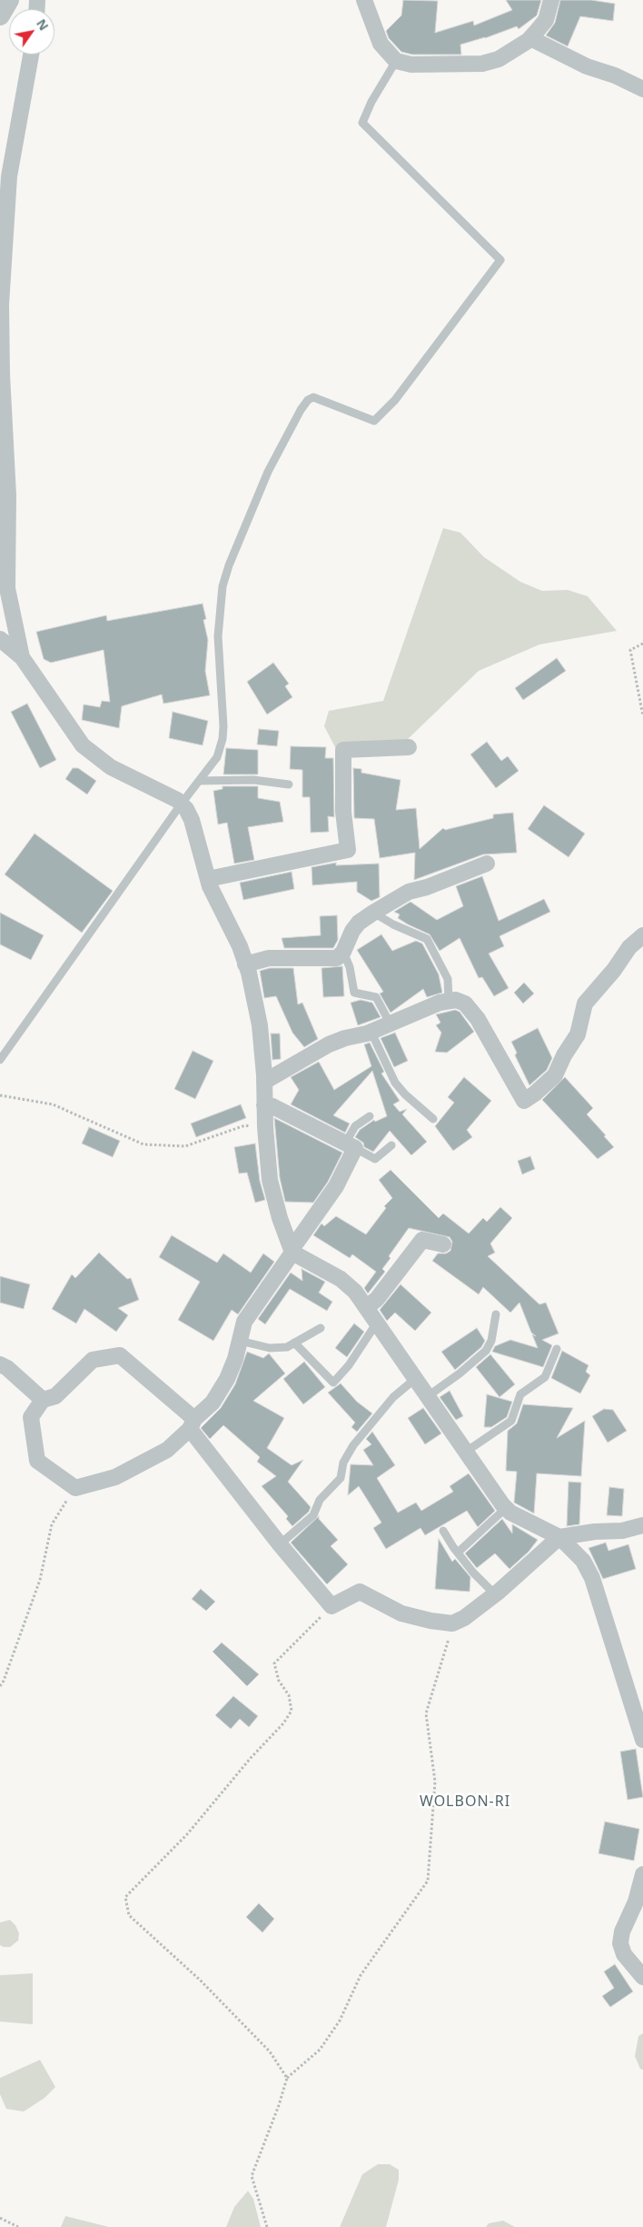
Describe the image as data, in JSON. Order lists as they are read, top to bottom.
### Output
{
  "districts": ["WOLBON-RI"],
  "north": "top right"
}
